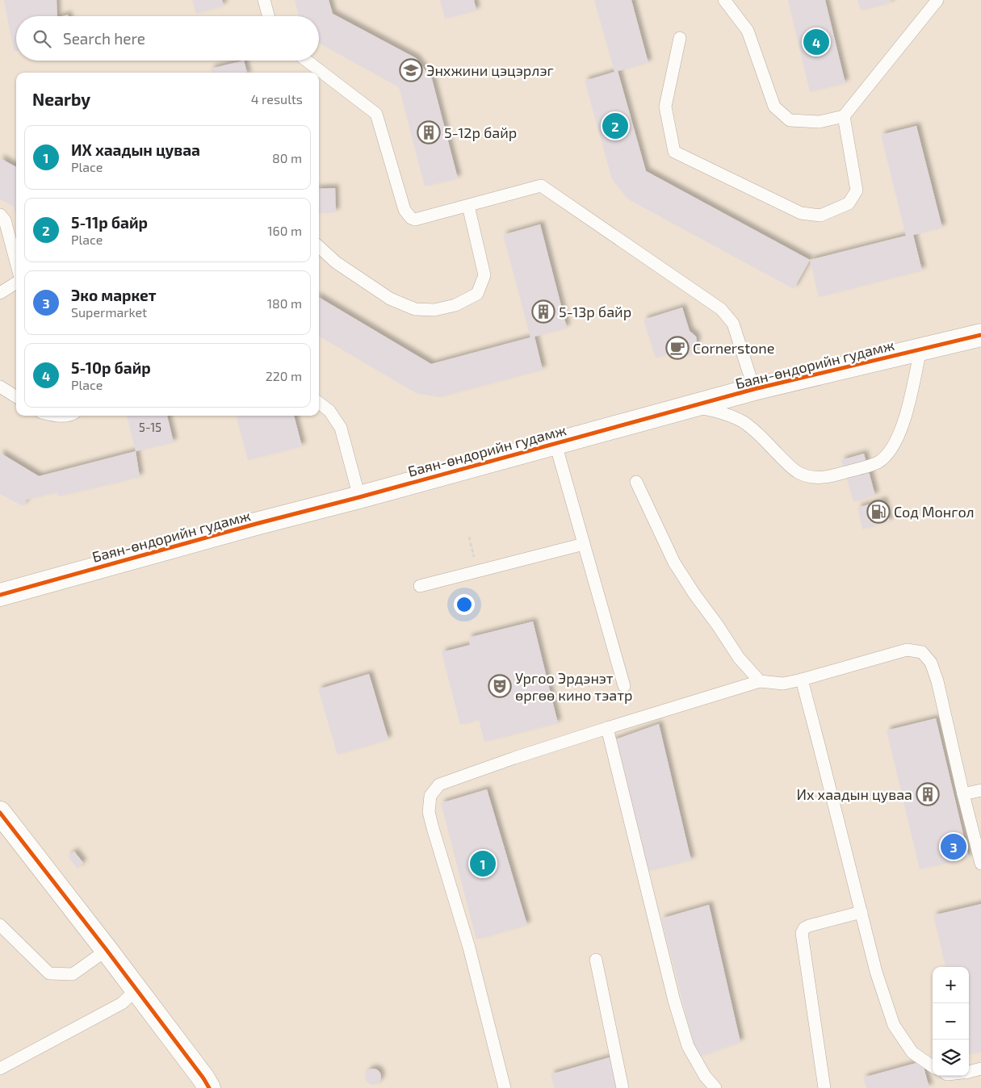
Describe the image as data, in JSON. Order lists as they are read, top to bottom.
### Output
{
  "streets": {
    "street": ["Баян-өндорийн гудамж"]
  },
  "places": {
    "school or university": ["Энхжини цэцэрлэг"],
    "building": ["5-12р байр", "5-13р байр", "Их хаадын цуваа"],
    "cafe": ["Cornerstone"],
    "fuel station": ["Сод Монгол"],
    "theatre": ["Ургоо Эрдэнэт өргөө кино тэатр"]
  },
  "house_numbers": ["5-15"],
  "page": {
    "search": "Search here",
    "pins": [
      "4",
      "2",
      "3",
      "1"
    ],
    "heading": ["Nearby", "4 results"],
    "list": [
      {
        "mark": "1",
        "name": "ИХ хаадын цуваа",
        "note": "Place",
        "value": "80 m"
      },
      {
        "mark": "2",
        "name": "5-11р байр",
        "note": "Place",
        "value": "160 m"
      },
      {
        "mark": "3",
        "name": "Эко маркет",
        "note": "Supermarket",
        "value": "180 m"
      },
      {
        "mark": "4",
        "name": "5-10р байр",
        "note": "Place",
        "value": "220 m"
      }
    ],
    "map_buttons": ["+", "−"]
  }
}
